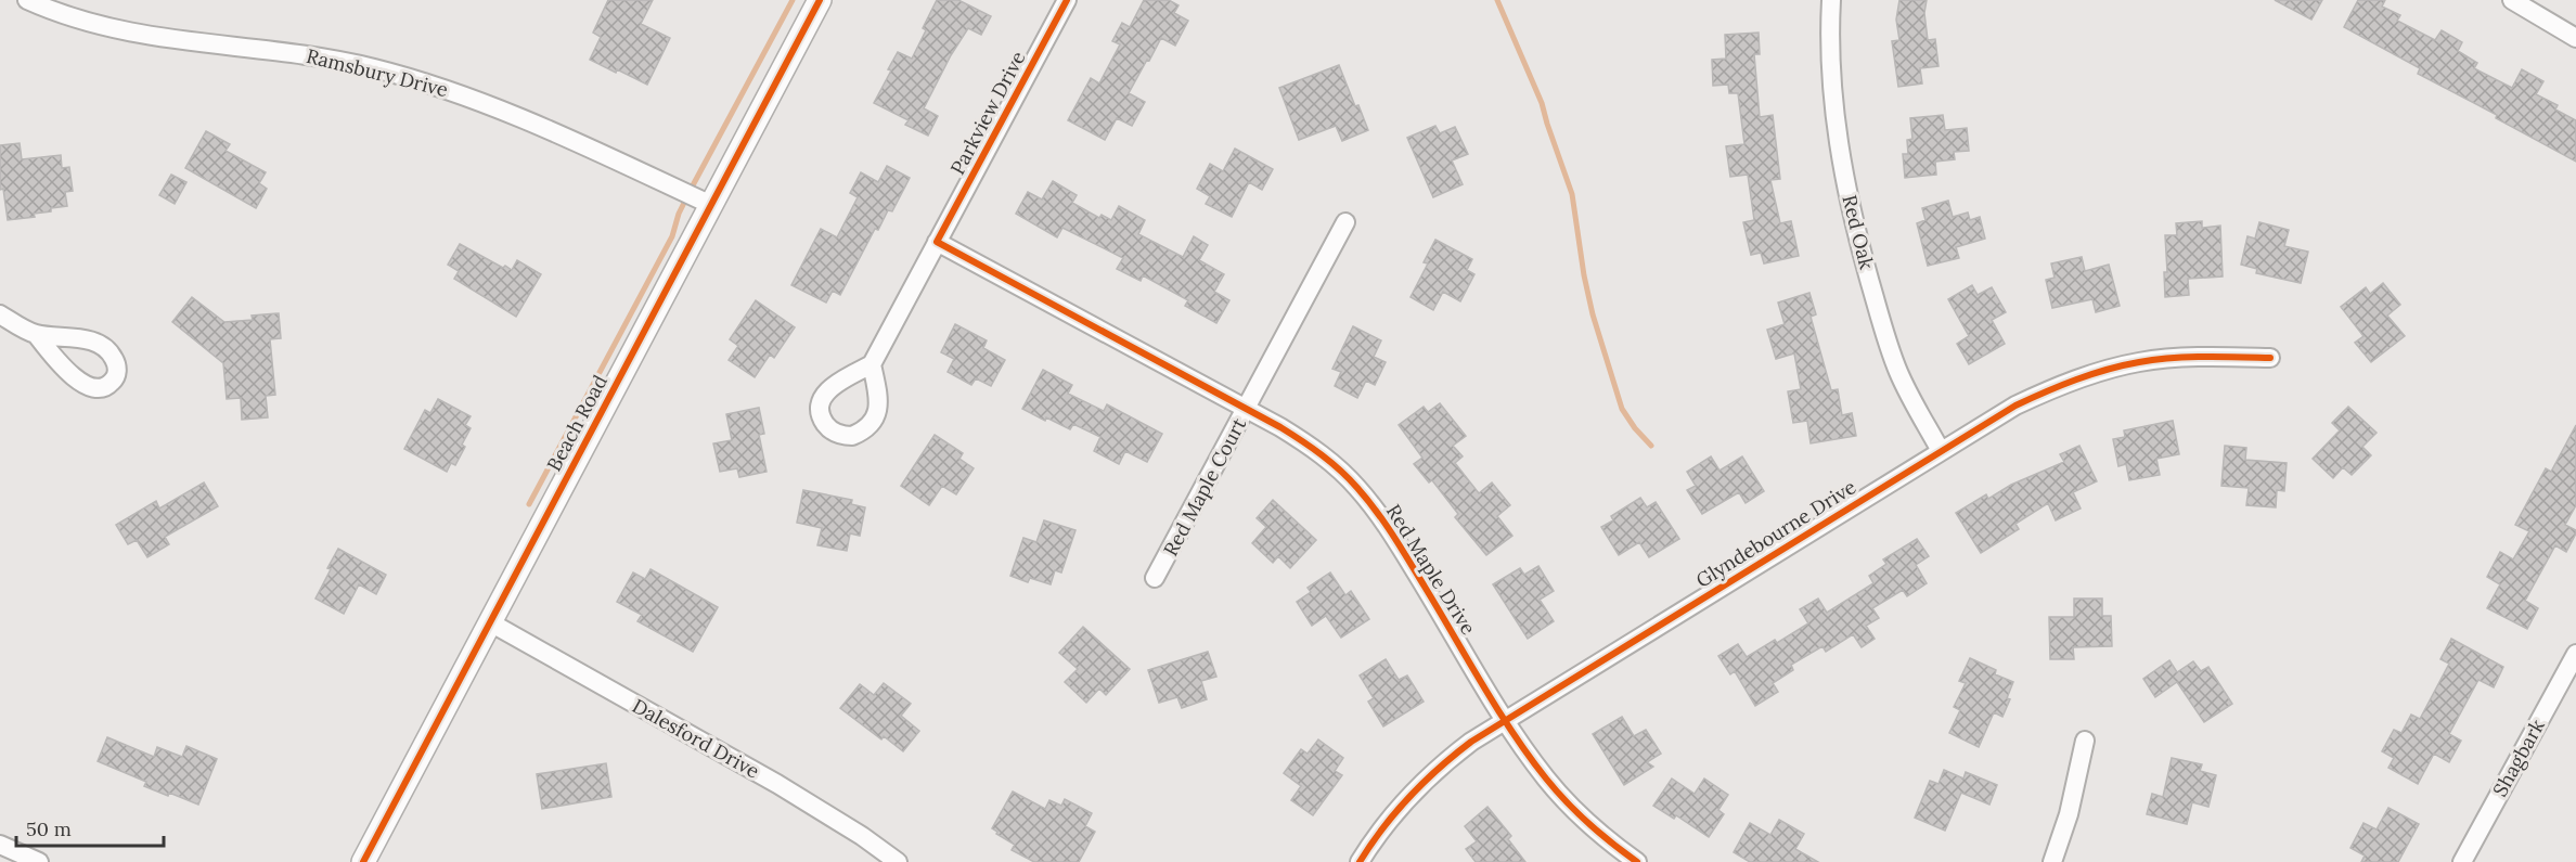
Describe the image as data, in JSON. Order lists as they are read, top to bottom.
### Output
{
  "streets": {
    "street": [
      "Ramsbury Drive",
      "Parkview Drive",
      "Red Oak",
      "Beach Road",
      "Red Maple Court",
      "Glyndebourne Drive",
      "Red Maple Drive",
      "Dalesford Drive",
      "Shagbark"
    ]
  },
  "crossings": [
    ["Ramsbury Drive", "Beach Road"],
    ["Parkview Drive", "Red Maple Drive"],
    ["Red Oak", "Glyndebourne Drive"],
    ["Beach Road", "Dalesford Drive"],
    ["Red Maple Court", "Red Maple Drive"],
    ["Glyndebourne Drive", "Red Maple Drive"]
  ],
  "scale_bar": "50 m"
}
